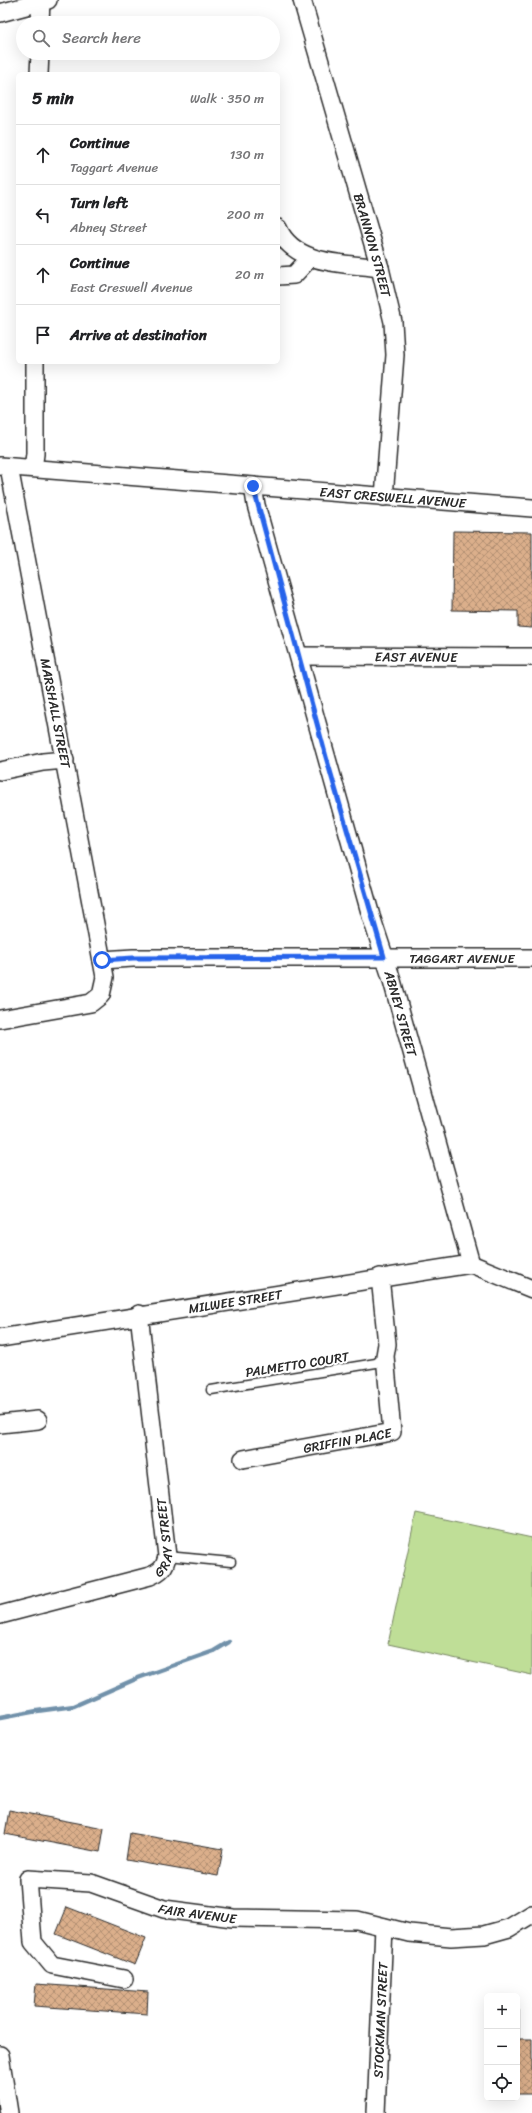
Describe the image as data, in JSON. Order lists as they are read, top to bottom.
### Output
{
  "streets": {
    "street": [
      "BRANNON STREET",
      "EAST CRESWELL AVENUE",
      "EAST AVENUE",
      "MARSHALL STREET",
      "TAGGART AVENUE",
      "ABNEY STREET",
      "MILWEE STREET",
      "GRIFFIN PLACE",
      "GRAY STREET",
      "FAIR AVENUE",
      "STOCKMAN STREET"
    ],
    "lane": ["PALMETTO COURT"]
  },
  "crossings": [
    ["BRANNON STREET", "EAST CRESWELL AVENUE"],
    ["EAST CRESWELL AVENUE", "MARSHALL STREET"],
    ["EAST CRESWELL AVENUE", "ABNEY STREET"],
    ["EAST AVENUE", "ABNEY STREET"],
    ["MARSHALL STREET", "TAGGART AVENUE"],
    ["TAGGART AVENUE", "ABNEY STREET"],
    ["ABNEY STREET", "MILWEE STREET"],
    ["MILWEE STREET", "GRIFFIN PLACE"],
    ["MILWEE STREET", "GRAY STREET"],
    ["PALMETTO COURT", "GRIFFIN PLACE"],
    ["FAIR AVENUE", "STOCKMAN STREET"]
  ],
  "page": {
    "search": "Search here",
    "heading": ["5 min", "Walk · 350 m"],
    "list": [
      ["Continue", "Taggart Avenue", "130 m"],
      ["Turn left", "Abney Street", "200 m"],
      ["Continue", "East Creswell Avenue", "20 m"],
      "Arrive at destination"
    ],
    "map_buttons": ["+", "−"]
  }
}
